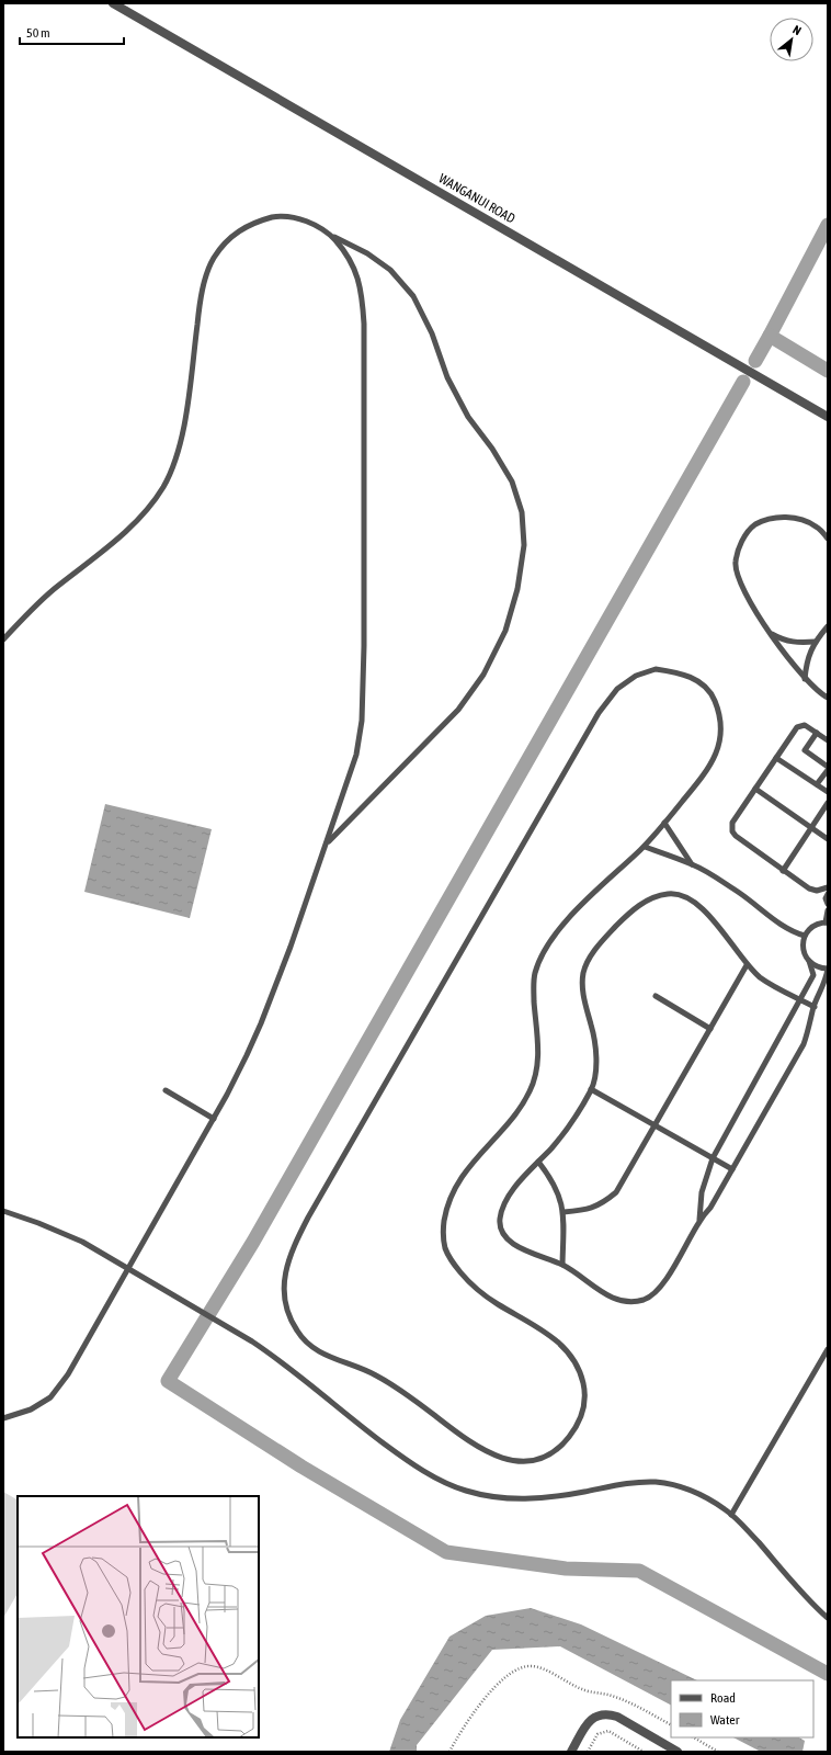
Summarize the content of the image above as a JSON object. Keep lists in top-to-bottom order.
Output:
{
  "streets": {
    "street": ["WANGANUI ROAD"]
  },
  "legend": ["Road", "Water"],
  "scale_bar": "50 m",
  "north": "top right"
}
